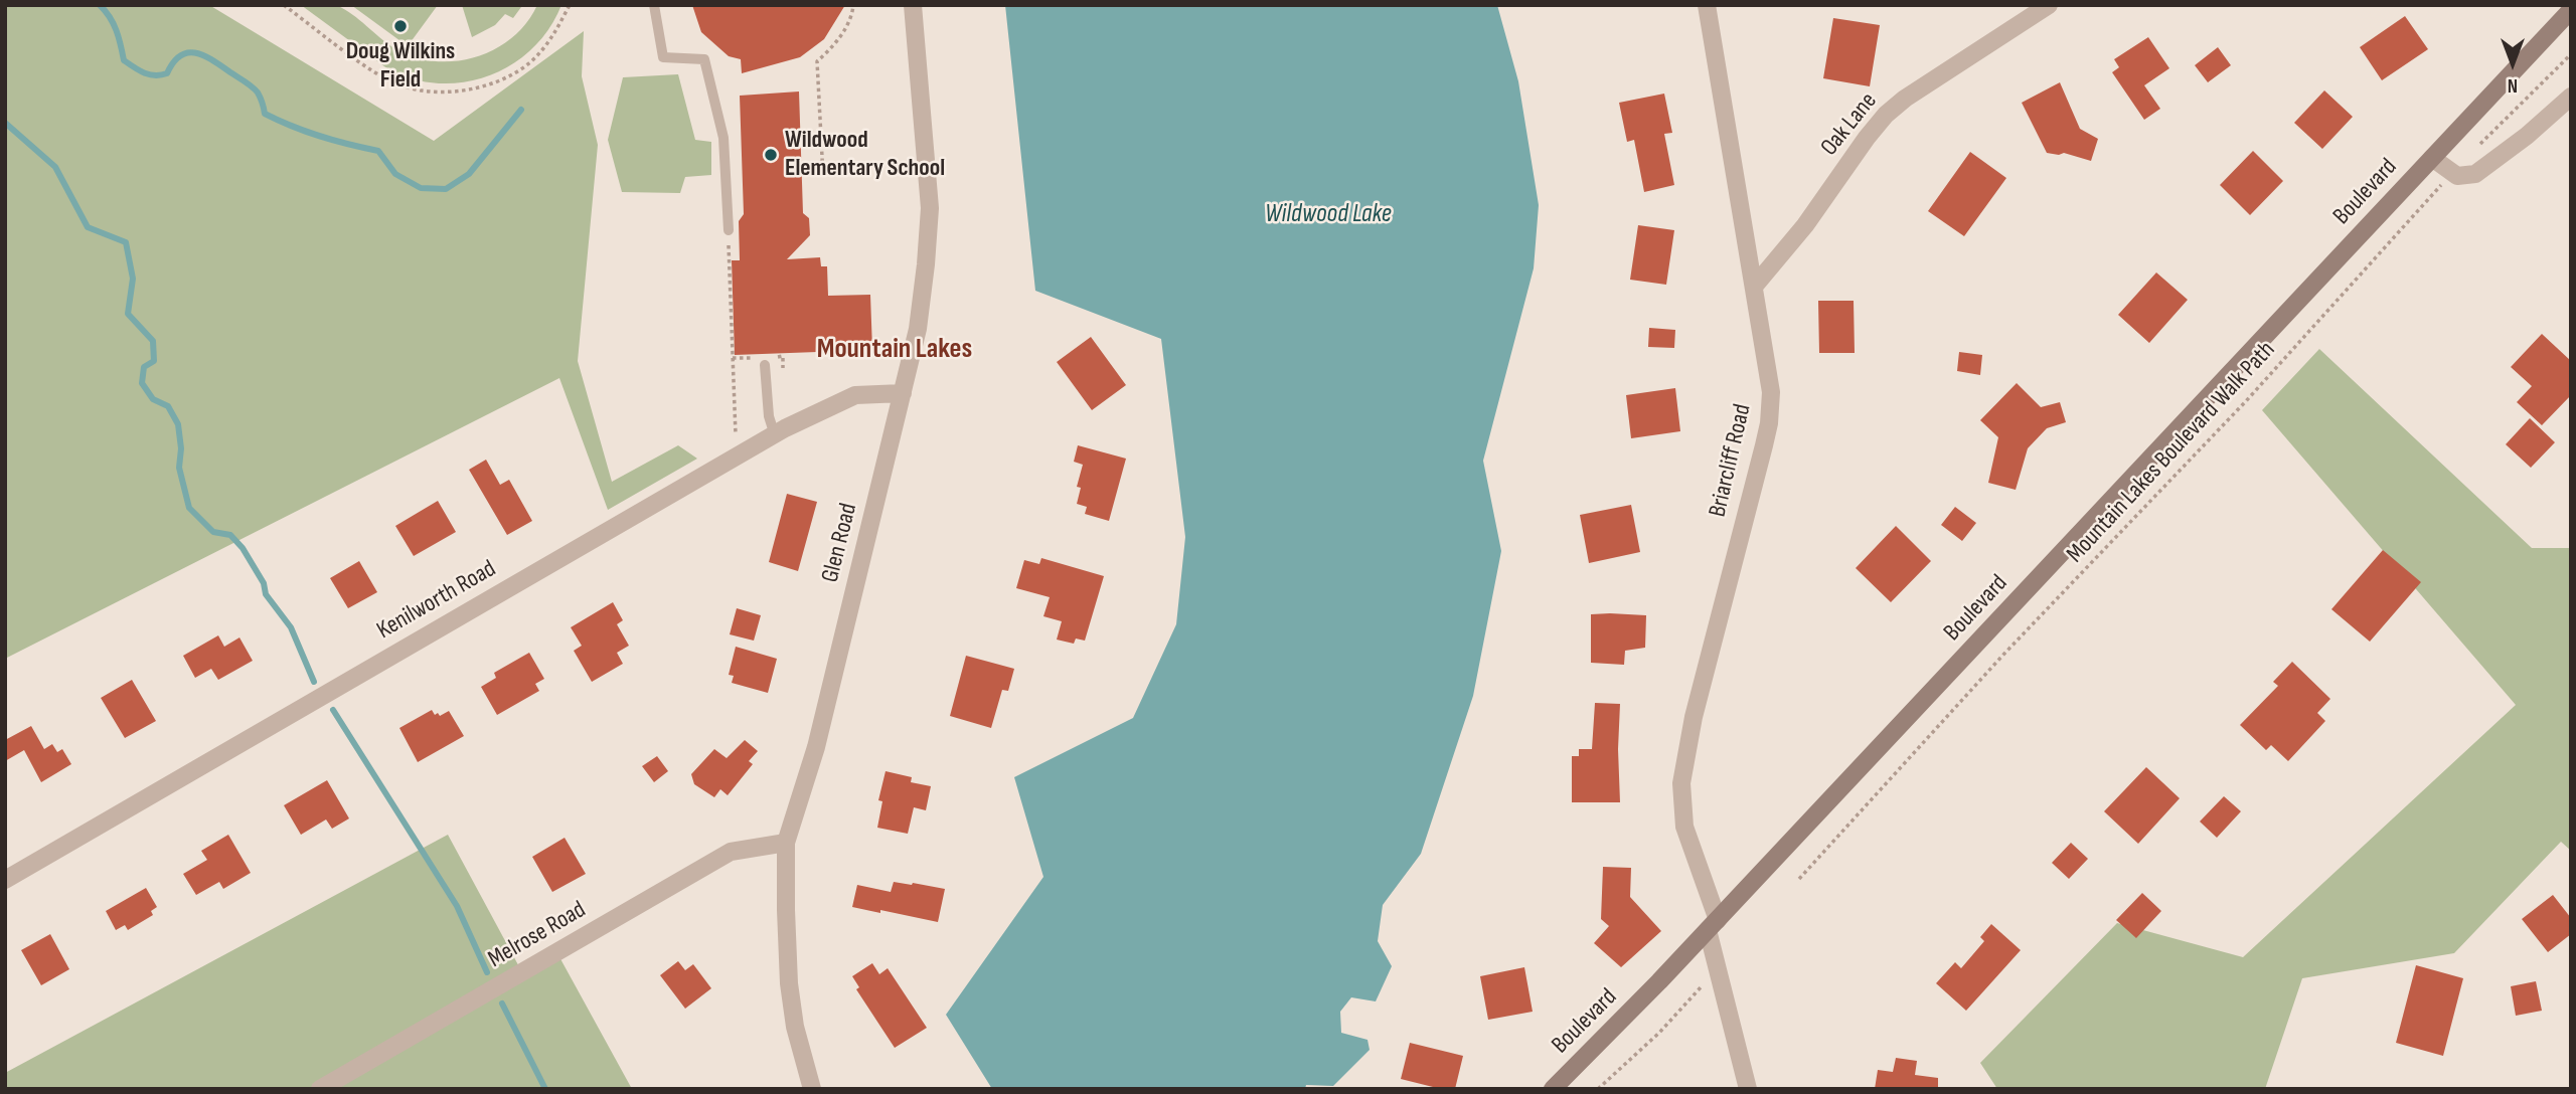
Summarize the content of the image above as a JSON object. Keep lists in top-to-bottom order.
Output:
{
  "streets": {
    "main road": ["Boulevard"],
    "street": [
      "Oak Lane",
      "Briarcliff Road",
      "Glen Road",
      "Kenilworth Road",
      "Melrose Road"
    ],
    "path": ["Mountain Lakes Boulevard Walk Path"]
  },
  "crossings": [
    ["Oak Lane", "Briarcliff Road"],
    ["Boulevard", "Mountain Lakes Boulevard Walk Path"],
    ["Boulevard", "Briarcliff Road"],
    ["Glen Road", "Kenilworth Road"],
    ["Glen Road", "Melrose Road"]
  ],
  "districts": ["Mountain Lakes"],
  "water": ["Wildwood Lake"],
  "places": ["Doug Wilkins Field", "Wildwood Elementary School"],
  "north": "bottom"
}
